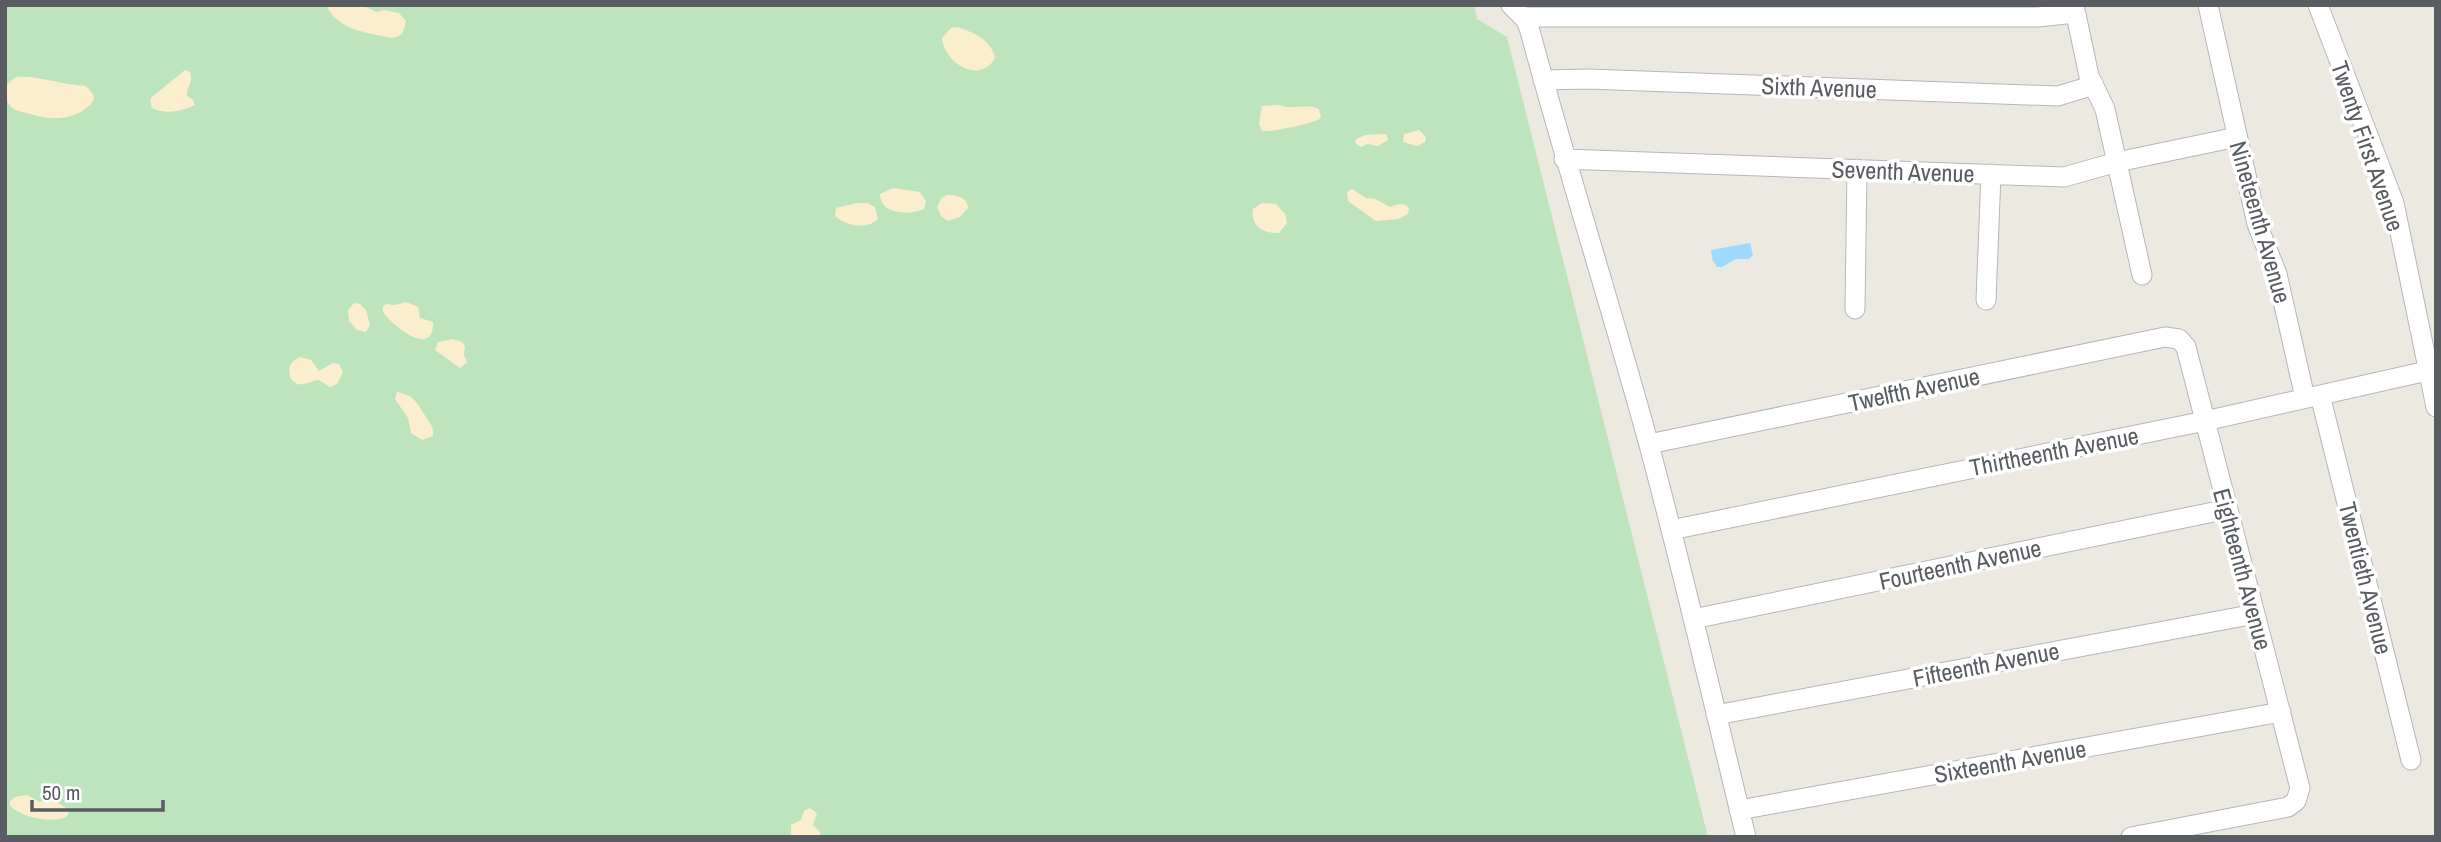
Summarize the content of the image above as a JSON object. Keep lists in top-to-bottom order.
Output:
{
  "streets": {
    "lane": [
      "Sixth Avenue",
      "Twenty First Avenue",
      "Seventh Avenue",
      "Nineteenth Avenue",
      "Twelfth Avenue",
      "Thirtheenth Avenue",
      "Fourteenth Avenue",
      "Eighteenth Avenue",
      "Twentieth Avenue",
      "Fifteenth Avenue",
      "Sixteenth Avenue"
    ]
  },
  "crossings": [
    ["Twenty First Avenue", "Thirtheenth Avenue"],
    ["Seventh Avenue", "Nineteenth Avenue"],
    ["Nineteenth Avenue", "Thirtheenth Avenue"],
    ["Nineteenth Avenue", "Twentieth Avenue"],
    ["Twelfth Avenue", "Eighteenth Avenue"],
    ["Thirtheenth Avenue", "Eighteenth Avenue"],
    ["Thirtheenth Avenue", "Twentieth Avenue"],
    ["Fourteenth Avenue", "Eighteenth Avenue"],
    ["Eighteenth Avenue", "Fifteenth Avenue"],
    ["Eighteenth Avenue", "Sixteenth Avenue"]
  ],
  "scale_bar": "50 m"
}
